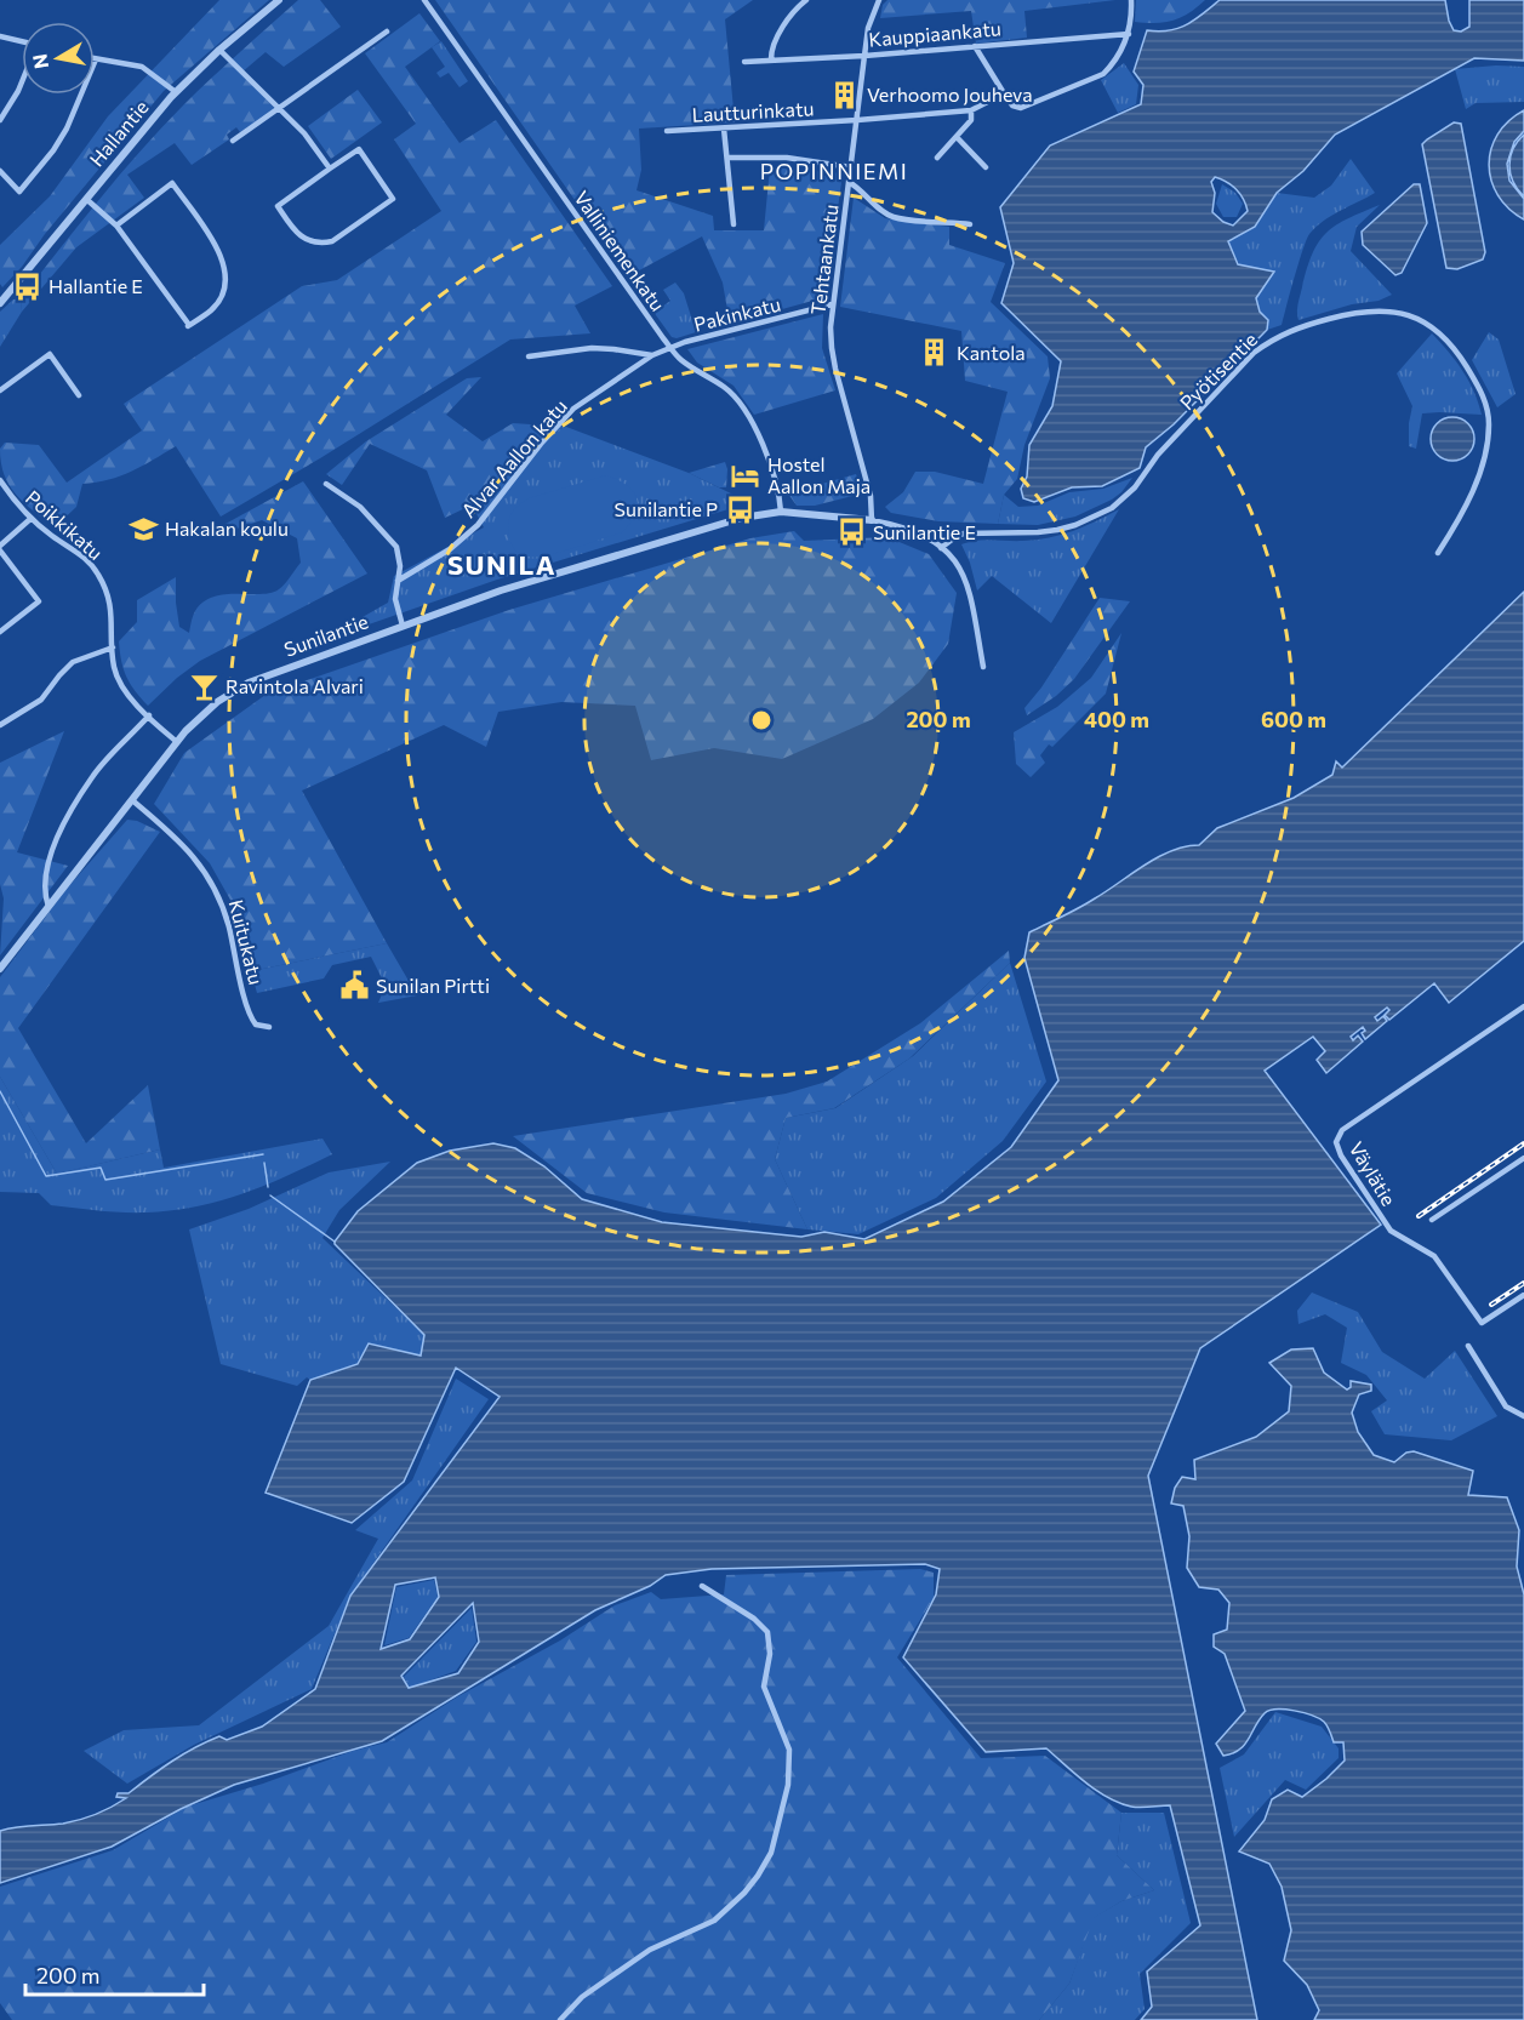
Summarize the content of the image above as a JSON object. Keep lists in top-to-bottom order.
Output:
{
  "streets": {
    "street": [
      "Kauppiaankatu",
      "Lautturinkatu",
      "Hallantie",
      "Valliniemenkatu",
      "Tehtaankatu",
      "Pakinkatu",
      "Pyötisentie",
      "Alvar Aallon katu",
      "Poikkikatu",
      "Sunilantie",
      "Kuitukatu",
      "Väylätie"
    ]
  },
  "crossings": [
    ["Kauppiaankatu", "Tehtaankatu"],
    ["Lautturinkatu", "Tehtaankatu"],
    ["Valliniemenkatu", "Pakinkatu"],
    ["Valliniemenkatu", "Sunilantie"],
    ["Tehtaankatu", "Pakinkatu"],
    ["Tehtaankatu", "Sunilantie"],
    ["Pakinkatu", "Alvar Aallon katu"],
    ["Poikkikatu", "Sunilantie"],
    ["Sunilantie", "Kuitukatu"]
  ],
  "districts": ["POPINNIEMI", "SUNILA"],
  "places": {
    "building": ["Verhoomo Jouheva", "Kantola"],
    "bus stop": ["Hallantie E", "Sunilantie P", "Sunilantie E"],
    "hotel": ["Hostel Aallon Maja"],
    "school or university": ["Hakalan koulu"],
    "bar": ["Ravintola Alvari"],
    "public building": ["Sunilan Pirtti"]
  },
  "scale_bar": "200 m",
  "north": "left",
  "rings": ["200 m", "400 m", "600 m"]
}
